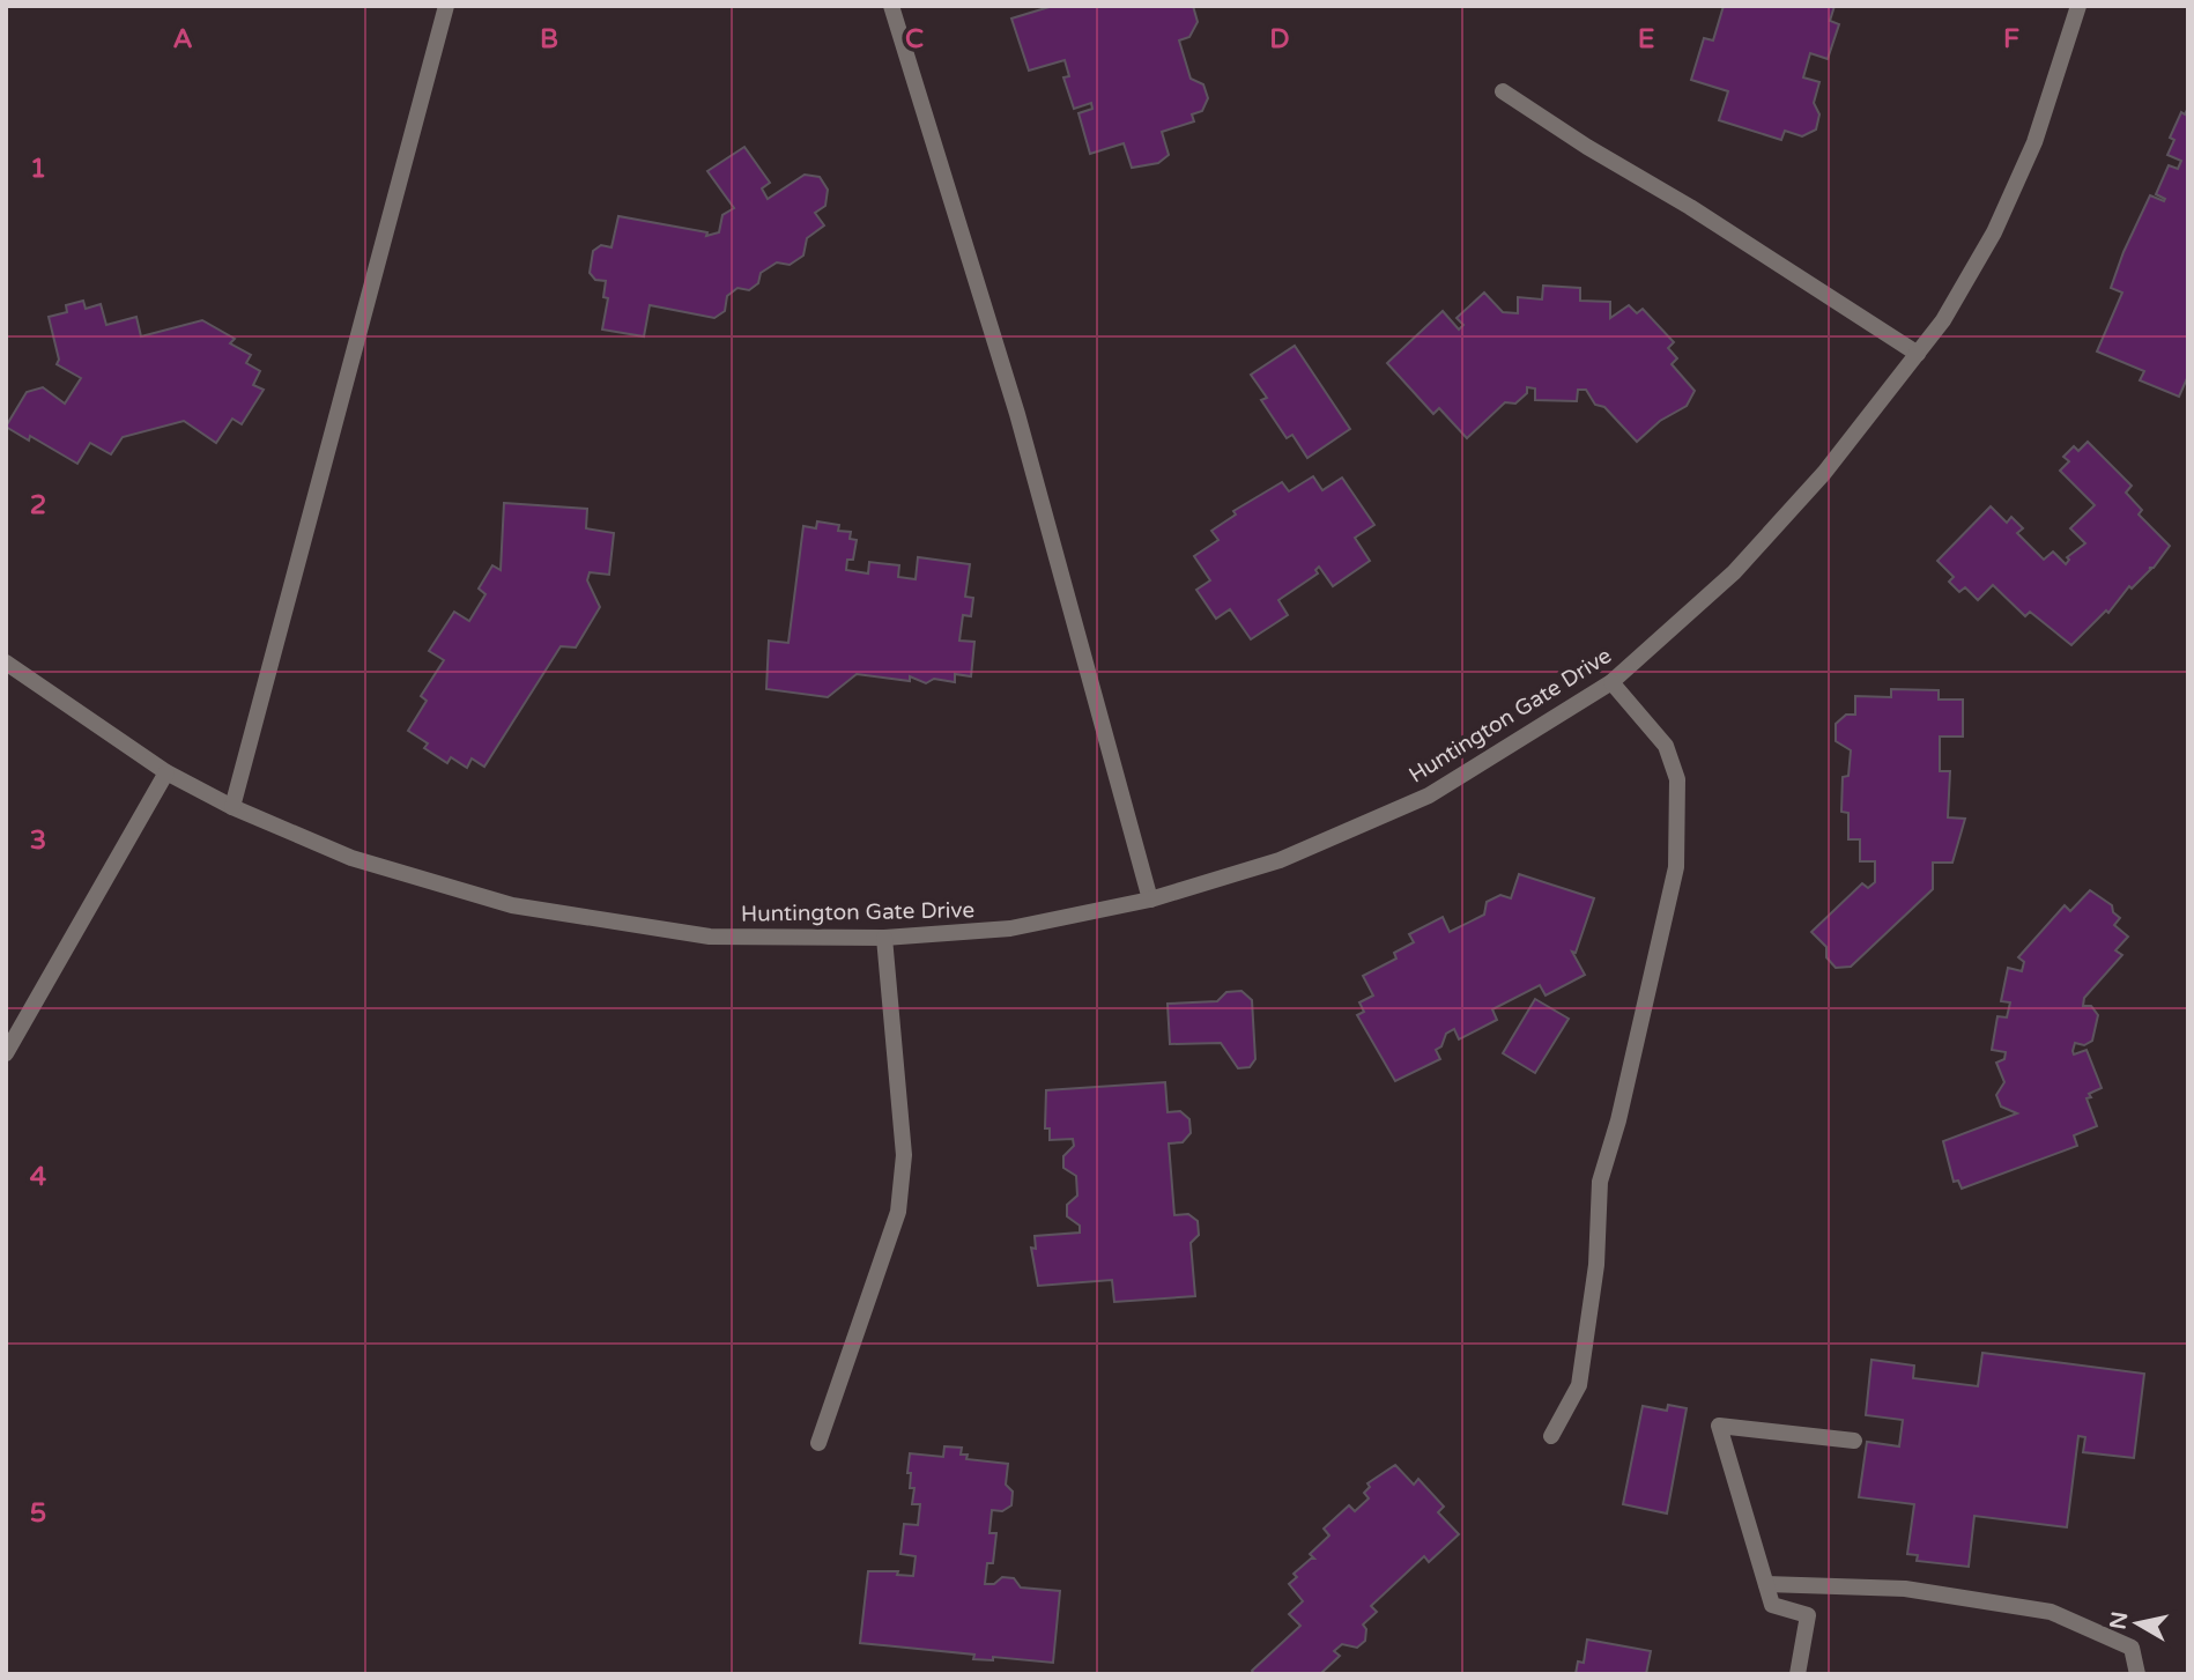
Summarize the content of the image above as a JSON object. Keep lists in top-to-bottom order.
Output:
{
  "streets": {
    "street": ["Huntington Gate Drive"]
  },
  "north": "left",
  "grid": {
    "columns": [
      "A",
      "B",
      "C",
      "D",
      "E",
      "F"
    ],
    "rows": [
      "1",
      "2",
      "3",
      "4",
      "5"
    ]
  }
}
